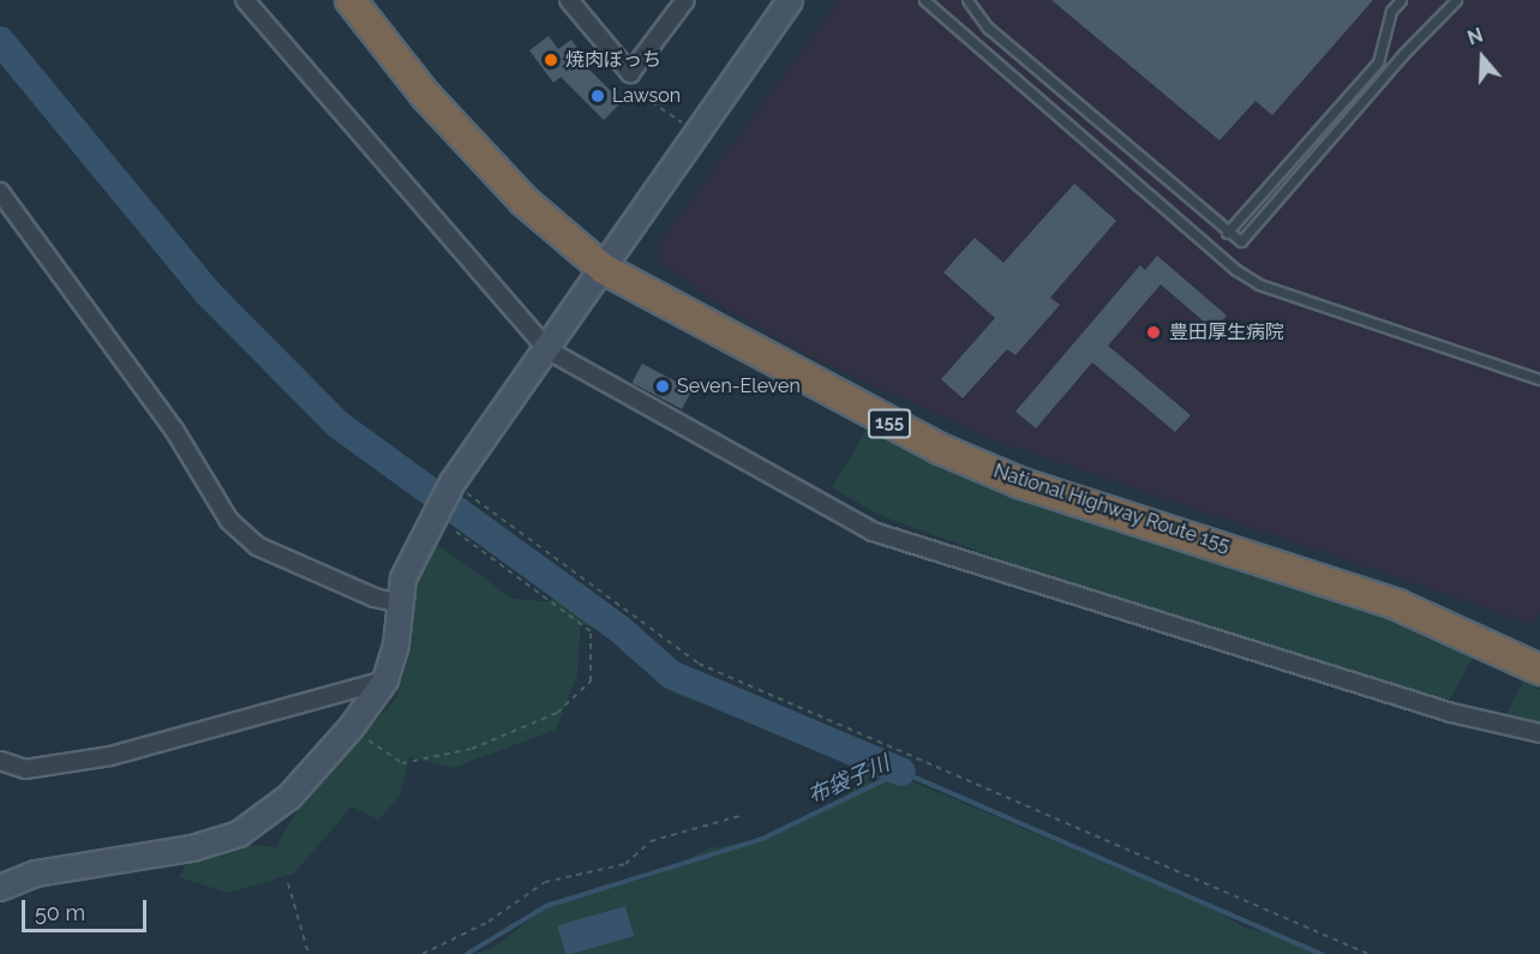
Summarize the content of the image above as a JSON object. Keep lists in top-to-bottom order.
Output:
{
  "streets": {
    "highway": ["155", "National Highway Route 155"]
  },
  "water": ["布袋子川"],
  "places": [
    "焼肉ぼっち",
    "Lawson",
    "豊田厚生病院",
    "Seven-Eleven"
  ],
  "scale_bar": "50 m",
  "north": "top"
}
